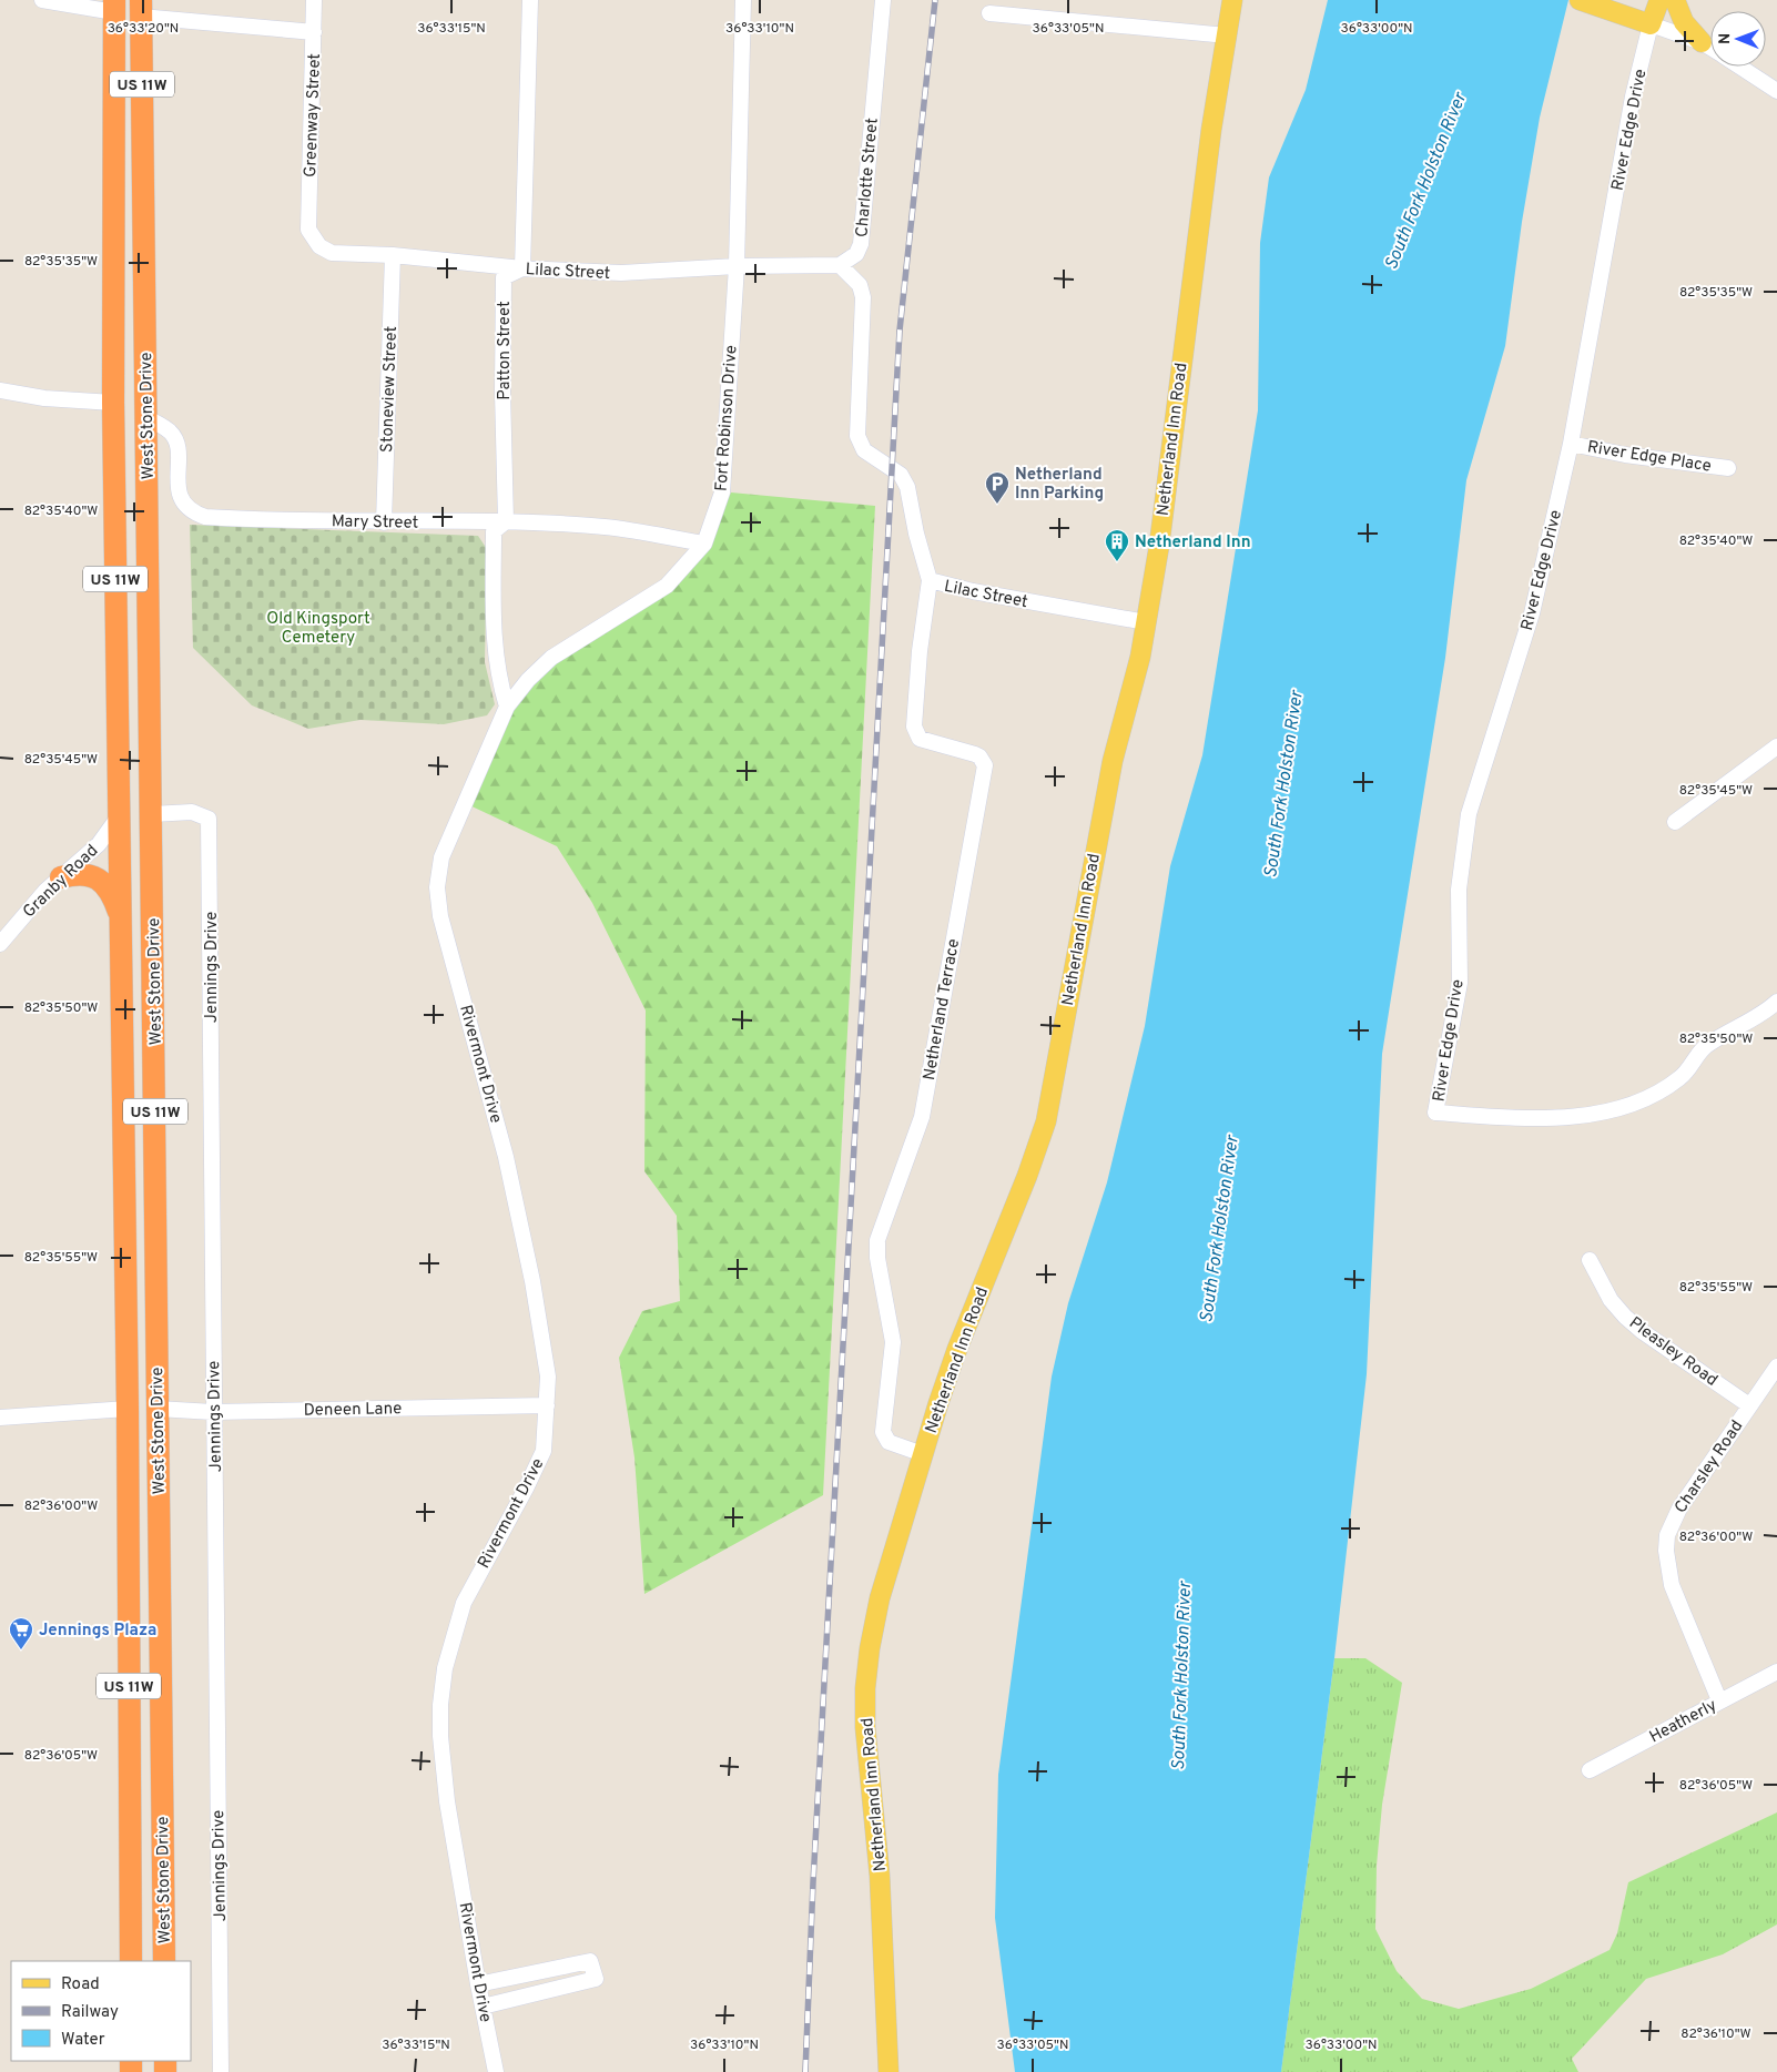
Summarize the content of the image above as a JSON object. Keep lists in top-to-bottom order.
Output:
{
  "streets": {
    "highway": ["US 11W", "West Stone Drive"],
    "main road": ["Netherland Inn Road"],
    "street": [
      "Greenway Street",
      "River Edge Drive",
      "Charlotte Street",
      "Lilac Street",
      "Patton Street",
      "Stoneview Street",
      "Fort Robinson Drive",
      "River Edge Place",
      "Mary Street",
      "Granby Road",
      "Jennings Drive",
      "Netherland Terrace",
      "Rivermont Drive",
      "Pleasley Road",
      "Deneen Lane",
      "Charsley Road",
      "Heatherly"
    ]
  },
  "crossings": [
    ["Greenway Street", "Lilac Street"],
    ["River Edge Drive", "River Edge Place"],
    ["Charlotte Street", "Lilac Street"],
    ["Lilac Street", "Patton Street"],
    ["Lilac Street", "Stoneview Street"],
    ["Lilac Street", "Fort Robinson Drive"],
    ["Lilac Street", "Netherland Inn Road"],
    ["Lilac Street", "Netherland Terrace"],
    ["Patton Street", "Mary Street"],
    ["Stoneview Street", "Mary Street"],
    ["West Stone Drive", "Mary Street"],
    ["West Stone Drive", "Granby Road"],
    ["West Stone Drive", "Jennings Drive"],
    ["West Stone Drive", "Deneen Lane"],
    ["Fort Robinson Drive", "Mary Street"],
    ["Fort Robinson Drive", "Rivermont Drive"],
    ["Netherland Inn Road", "Netherland Terrace"],
    ["Jennings Drive", "Deneen Lane"],
    ["Rivermont Drive", "Deneen Lane"],
    ["Pleasley Road", "Charsley Road"],
    ["Charsley Road", "Heatherly"]
  ],
  "water": ["South Fork Holston River"],
  "parks": ["Old Kingsport Cemetery"],
  "places": {
    "parking": ["Netherland Inn Parking"],
    "building": ["Netherland Inn"],
    "supermarket": ["Jennings Plaza"]
  },
  "legend": ["Road", "Railway", "Water"],
  "north": "left",
  "coordinates": [
    "36°33'20\"N",
    "36°33'15\"N",
    "36°33'10\"N",
    "36°33'05\"N",
    "36°33'00\"N",
    "82°35'35\"W",
    "82°35'40\"W",
    "82°35'45\"W",
    "82°35'50\"W",
    "82°35'55\"W",
    "82°36'00\"W",
    "82°36'05\"W",
    "82°36'10\"W"
  ]
}
